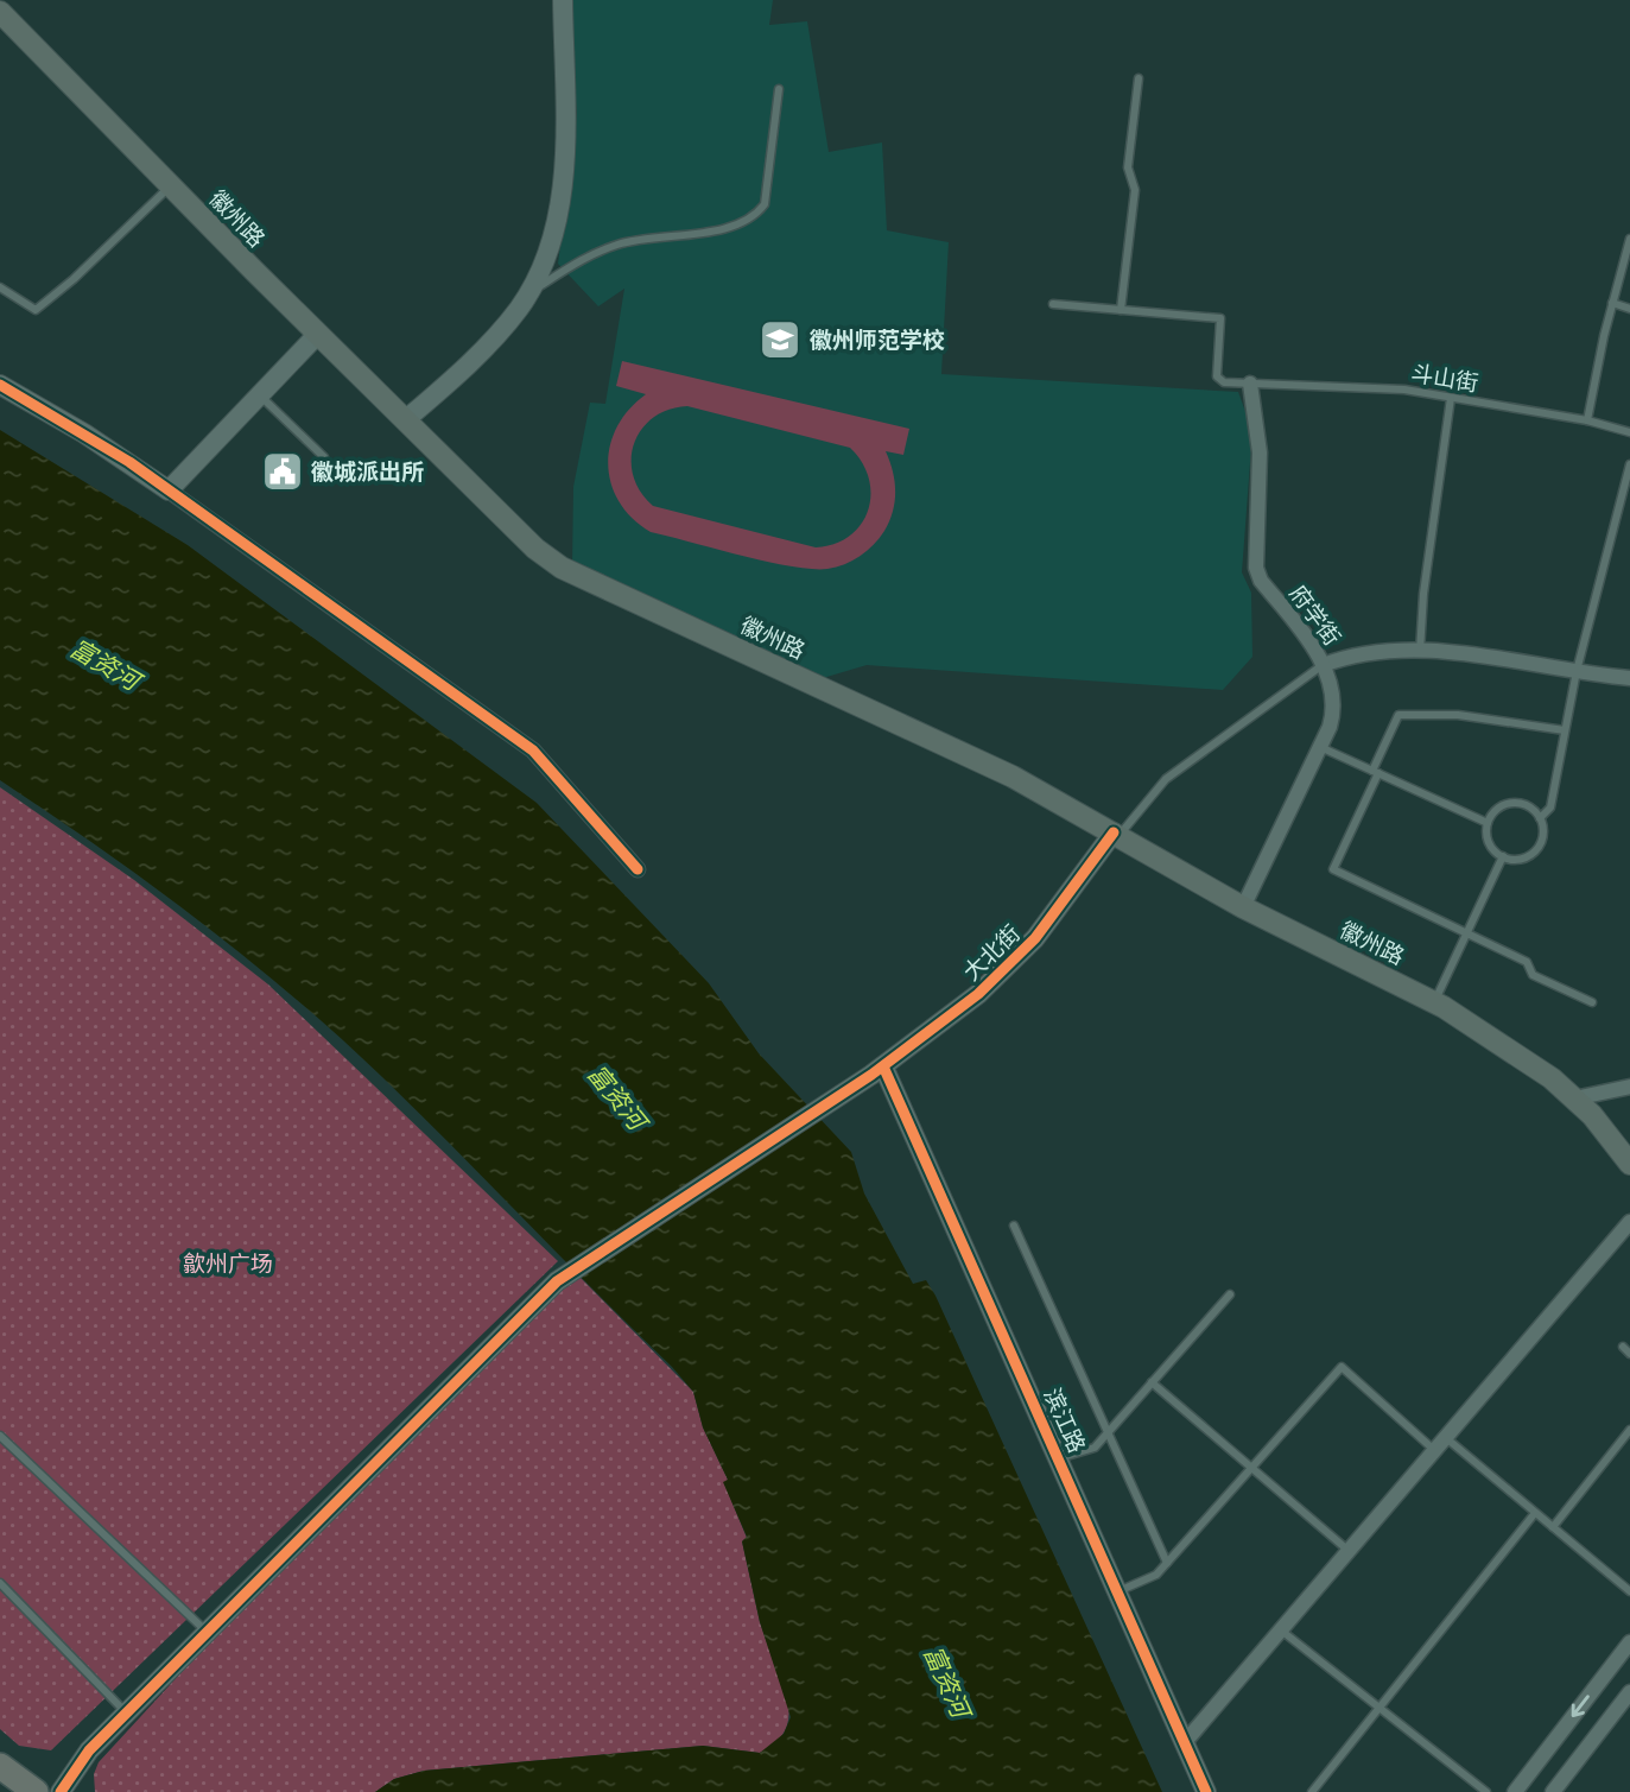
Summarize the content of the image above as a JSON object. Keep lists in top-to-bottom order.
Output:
{
  "streets": {
    "main road": ["徽州路"],
    "street": ["府学街", "大北街", "滨江路"],
    "lane": ["斗山街"]
  },
  "crossings": [
    ["徽州路", "府学街"],
    ["徽州路", "大北街"],
    ["斗山街", "府学街"],
    ["大北街", "滨江路"]
  ],
  "water": ["富资河"],
  "parks": ["歙州广场"],
  "places": {
    "school or university": ["徽州师范学校"],
    "public building": ["徽城派出所"]
  }
}
